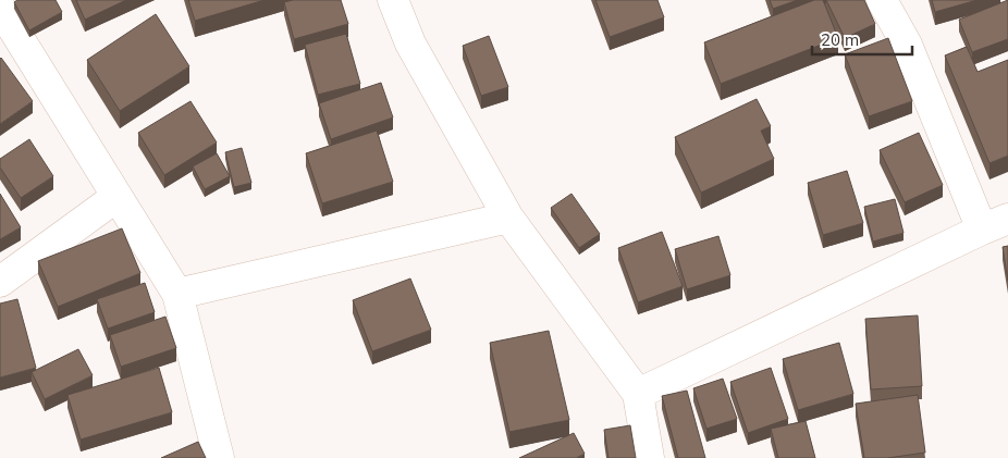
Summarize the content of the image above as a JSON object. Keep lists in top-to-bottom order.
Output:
{
  "scale_bar": "20 m"
}
